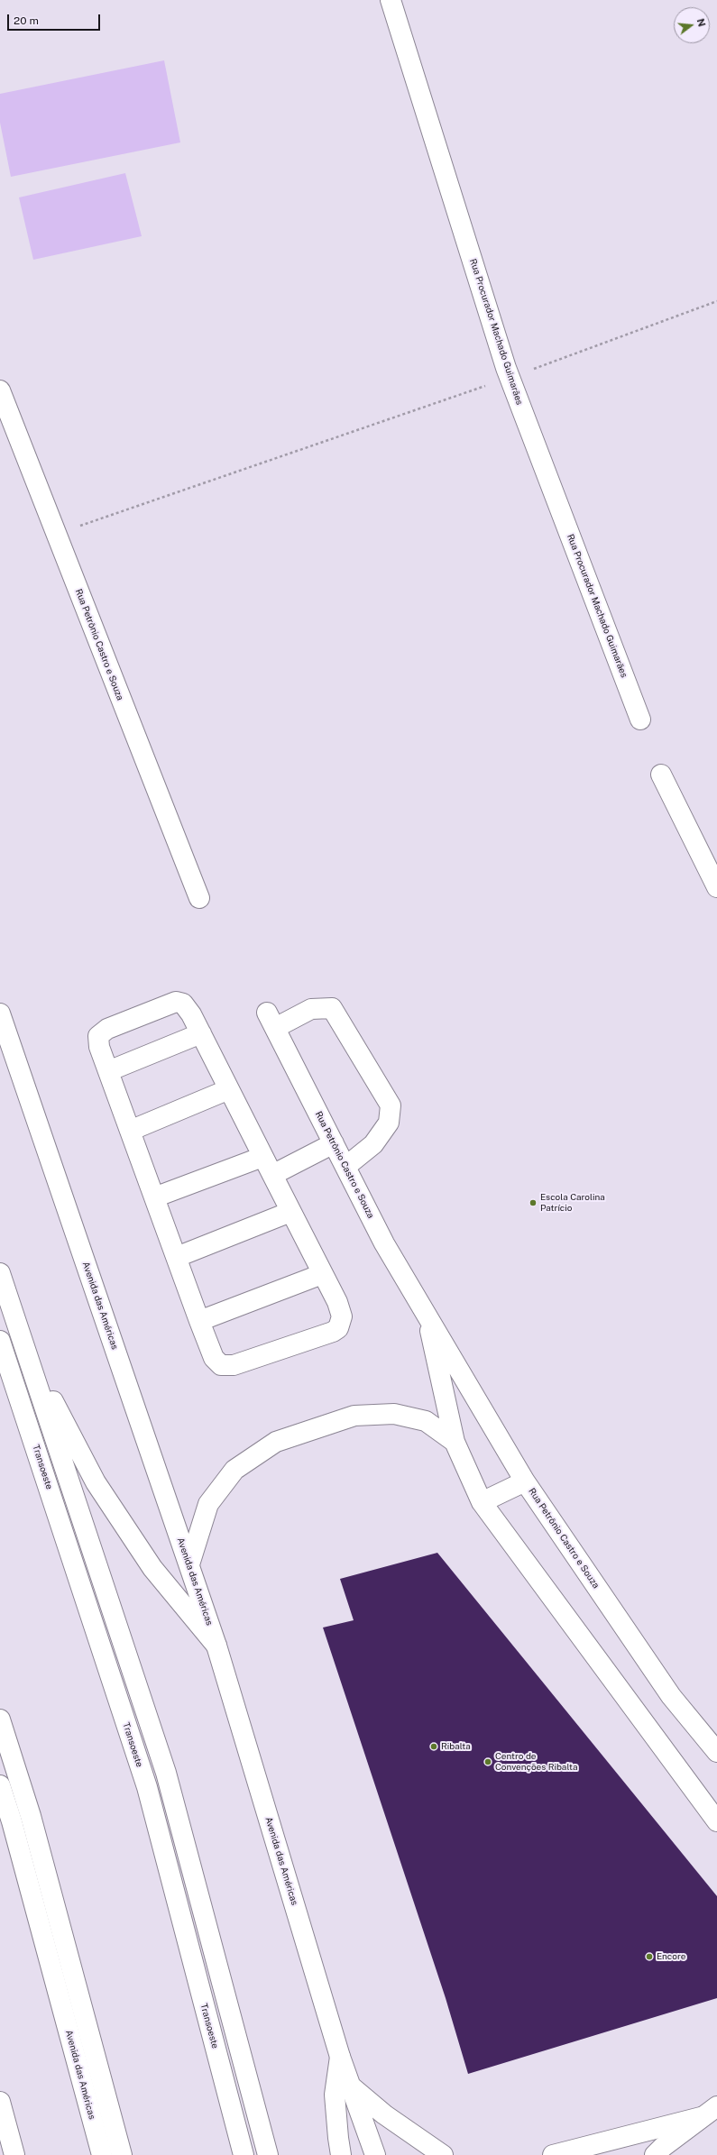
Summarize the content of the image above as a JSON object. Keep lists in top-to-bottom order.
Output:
{
  "streets": {
    "main road": [
      "Rua Procurador Machado Guimarães",
      "Rua Petrônio Castro e Souza",
      "Avenida das Américas",
      "Transoeste"
    ]
  },
  "places": [
    "Escola Carolina Patrício",
    "Ribalta",
    "Centro de Convenções Ribalta",
    "Encore"
  ],
  "scale_bar": "20 m",
  "north": "right"
}
